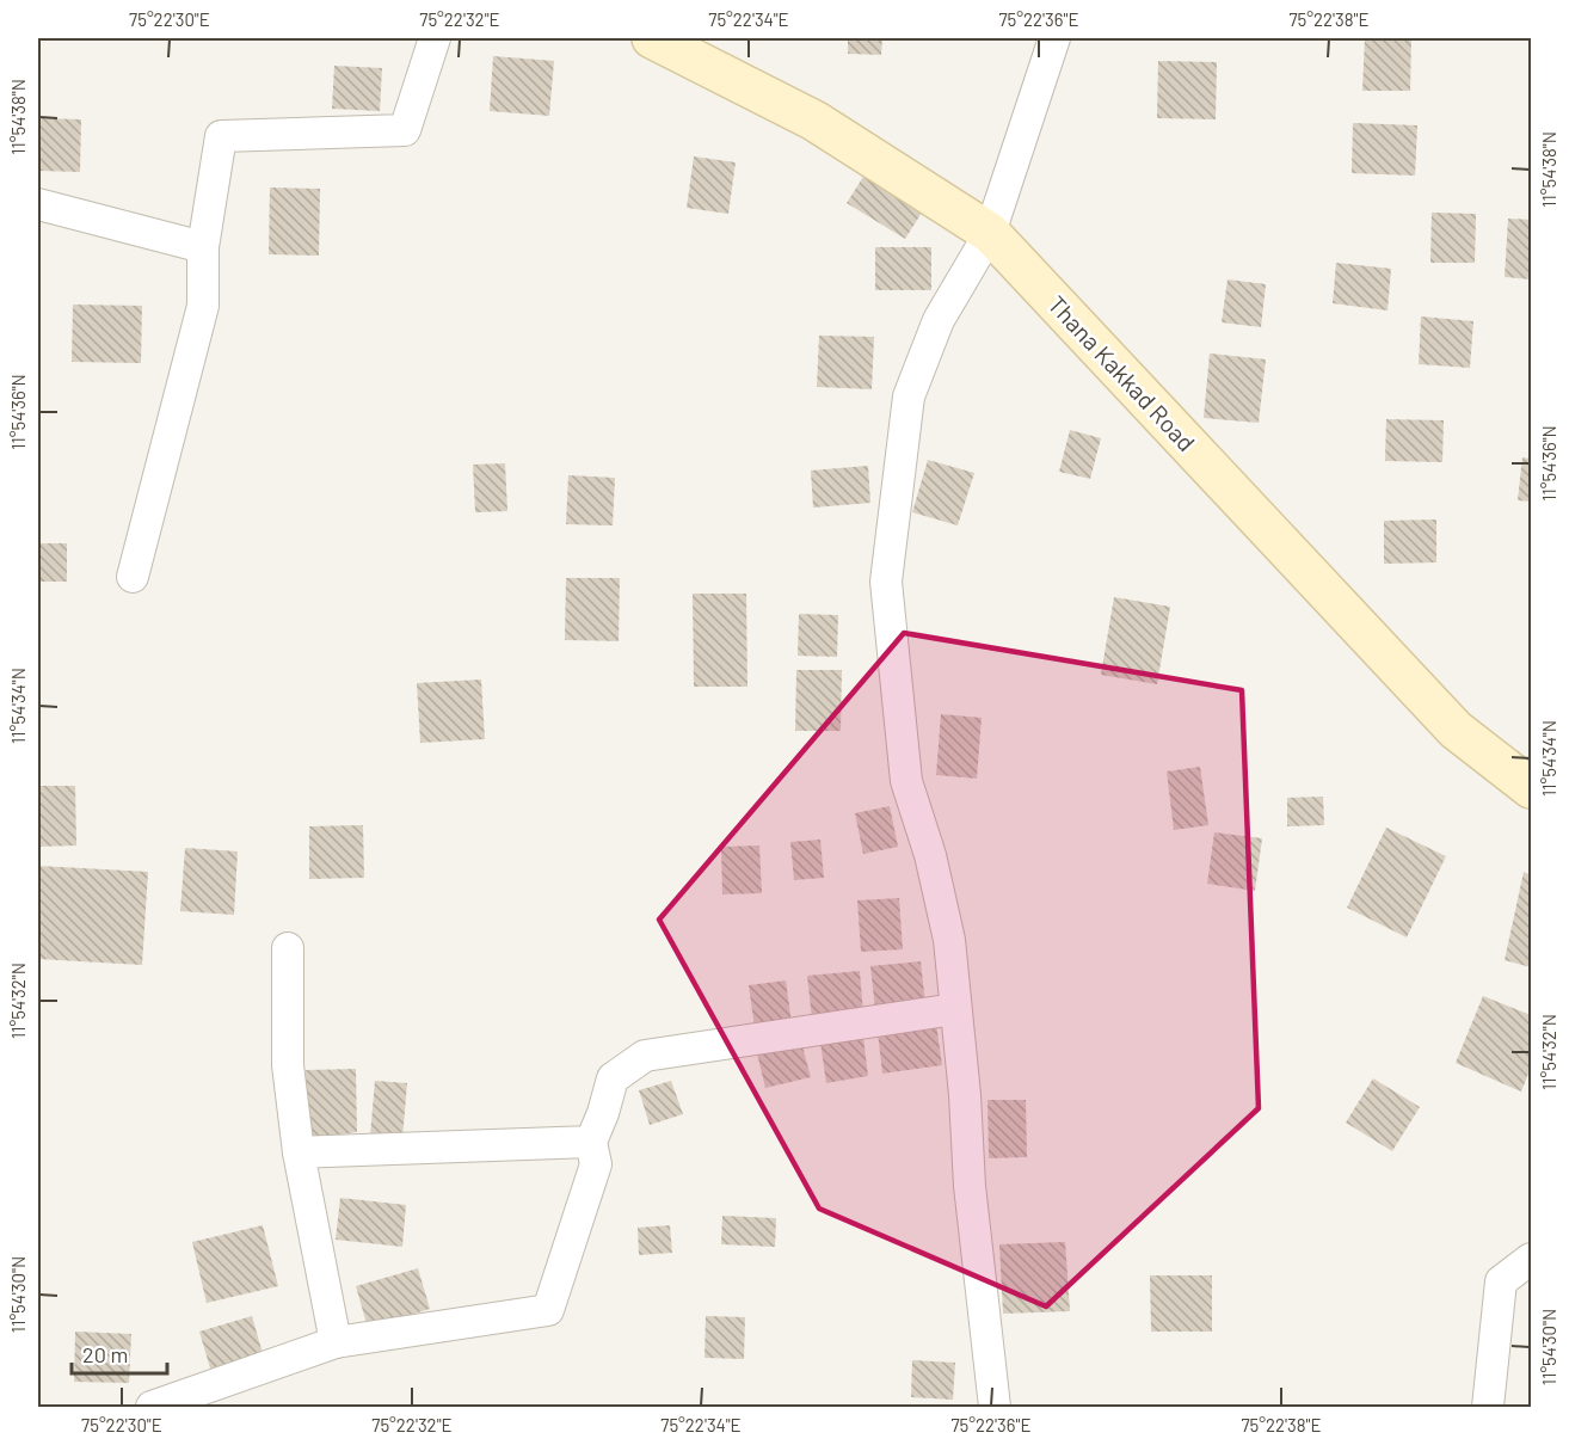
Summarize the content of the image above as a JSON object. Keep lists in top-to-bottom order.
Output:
{
  "streets": {
    "main road": ["Thana Kakkad Road"]
  },
  "scale_bar": "20 m",
  "coordinates": [
    "75°22'30\"E",
    "75°22'32\"E",
    "75°22'34\"E",
    "75°22'36\"E",
    "75°22'38\"E",
    "11°54'38\"N",
    "11°54'36\"N",
    "11°54'34\"N",
    "11°54'32\"N",
    "11°54'30\"N"
  ]
}
